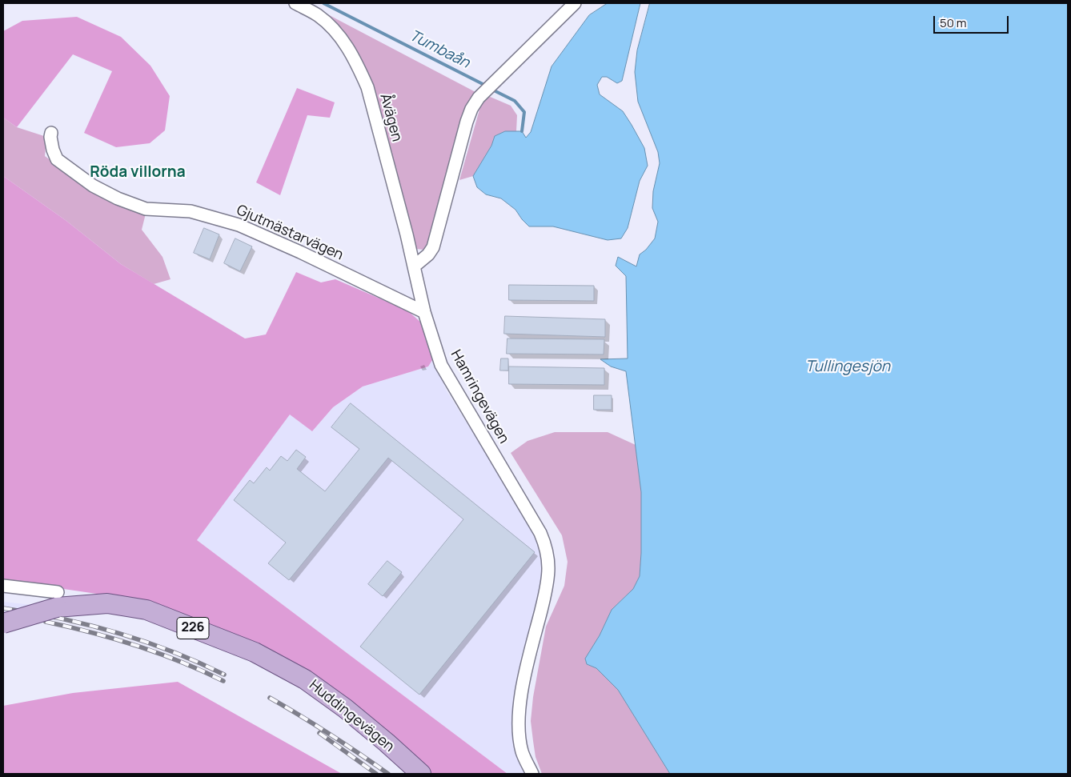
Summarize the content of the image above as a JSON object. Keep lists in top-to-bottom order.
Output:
{
  "streets": {
    "main road": ["226", "Huddingevägen"],
    "street": ["Åvägen", "Gjutmästarvägen", "Hamringevägen"]
  },
  "crossings": [
    ["Åvägen", "Hamringevägen"],
    ["Gjutmästarvägen", "Hamringevägen"]
  ],
  "districts": ["Röda villorna"],
  "water": ["Tumbaån", "Tullingesjön"],
  "scale_bar": "50 m"
}
